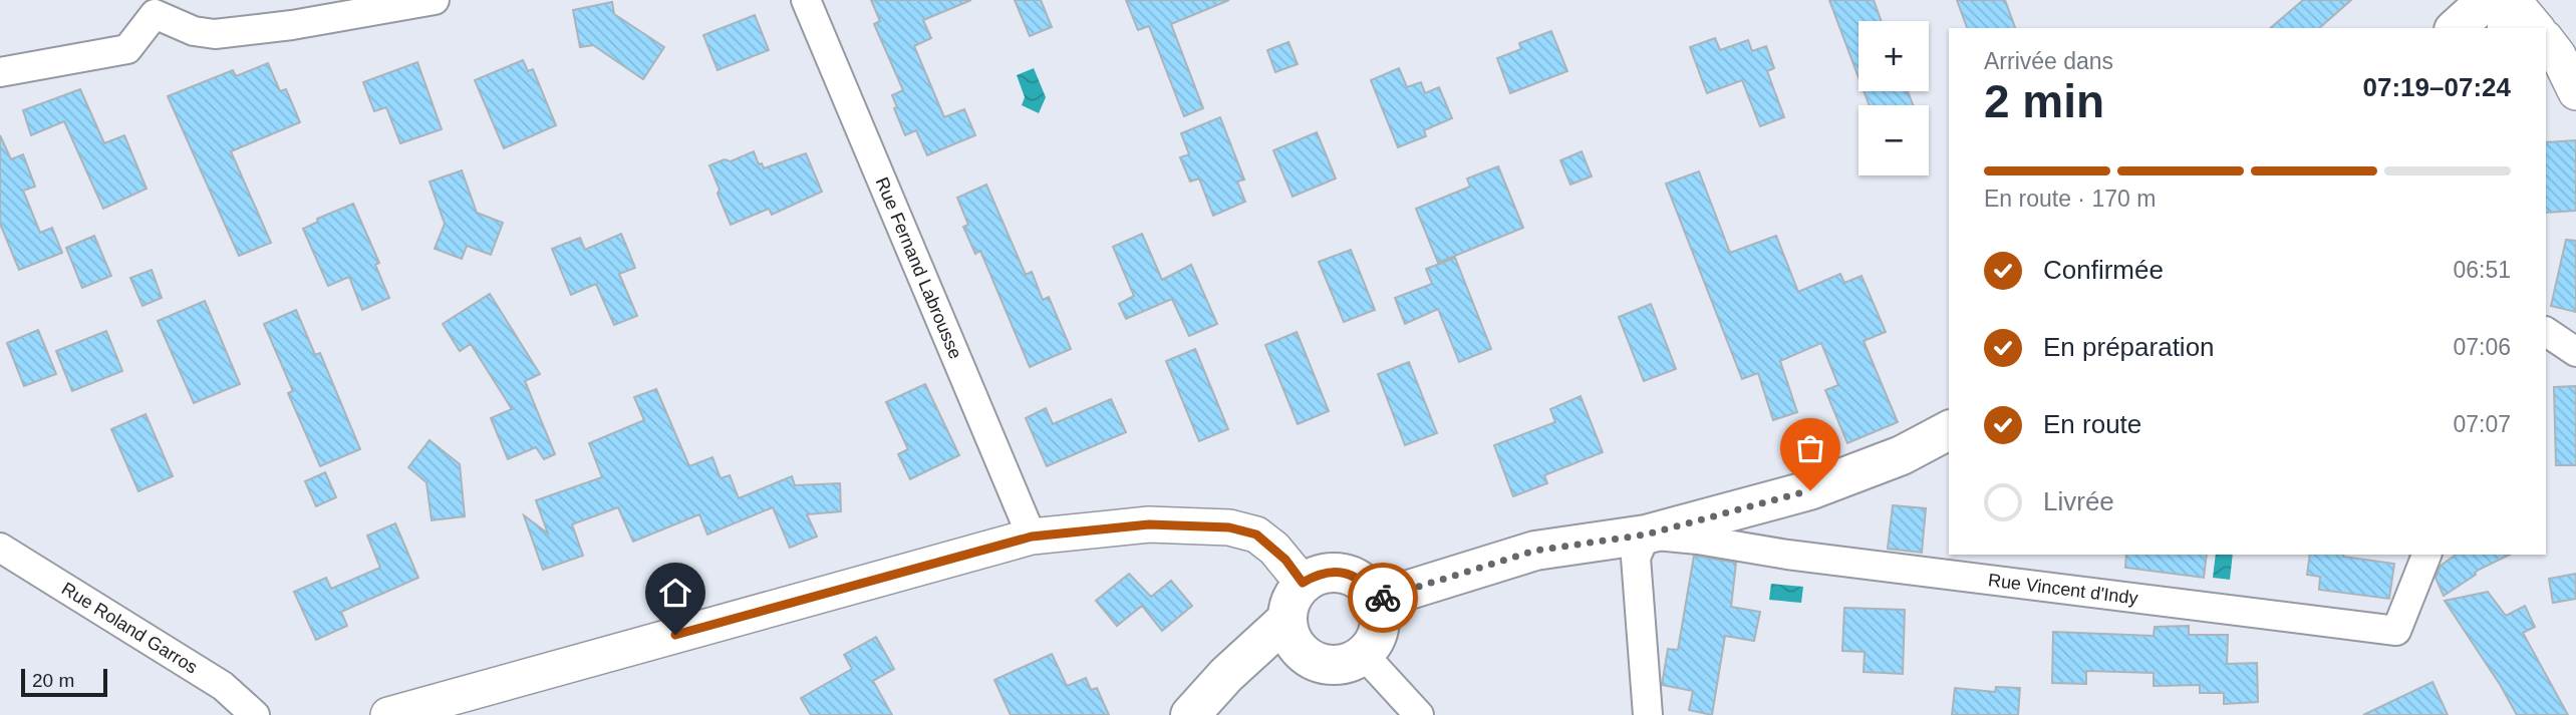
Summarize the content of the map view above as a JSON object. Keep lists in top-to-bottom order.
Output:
{
  "streets": {
    "street": ["Rue Fernand Labrousse", "Rue Vincent d'Indy", "Rue Roland Garros"]
  },
  "scale_bar": "20 m",
  "page": {
    "map_buttons": ["+", "−"],
    "heading": ["2 min", "Arrivée dans", "07:19–07:24"],
    "bar": "En route · 170 m",
    "list": [
      ["Confirmée", "06:51"],
      ["En préparation", "07:06"],
      ["En route", "07:07"],
      "Livrée"
    ],
    "scale": "20 m"
  }
}
